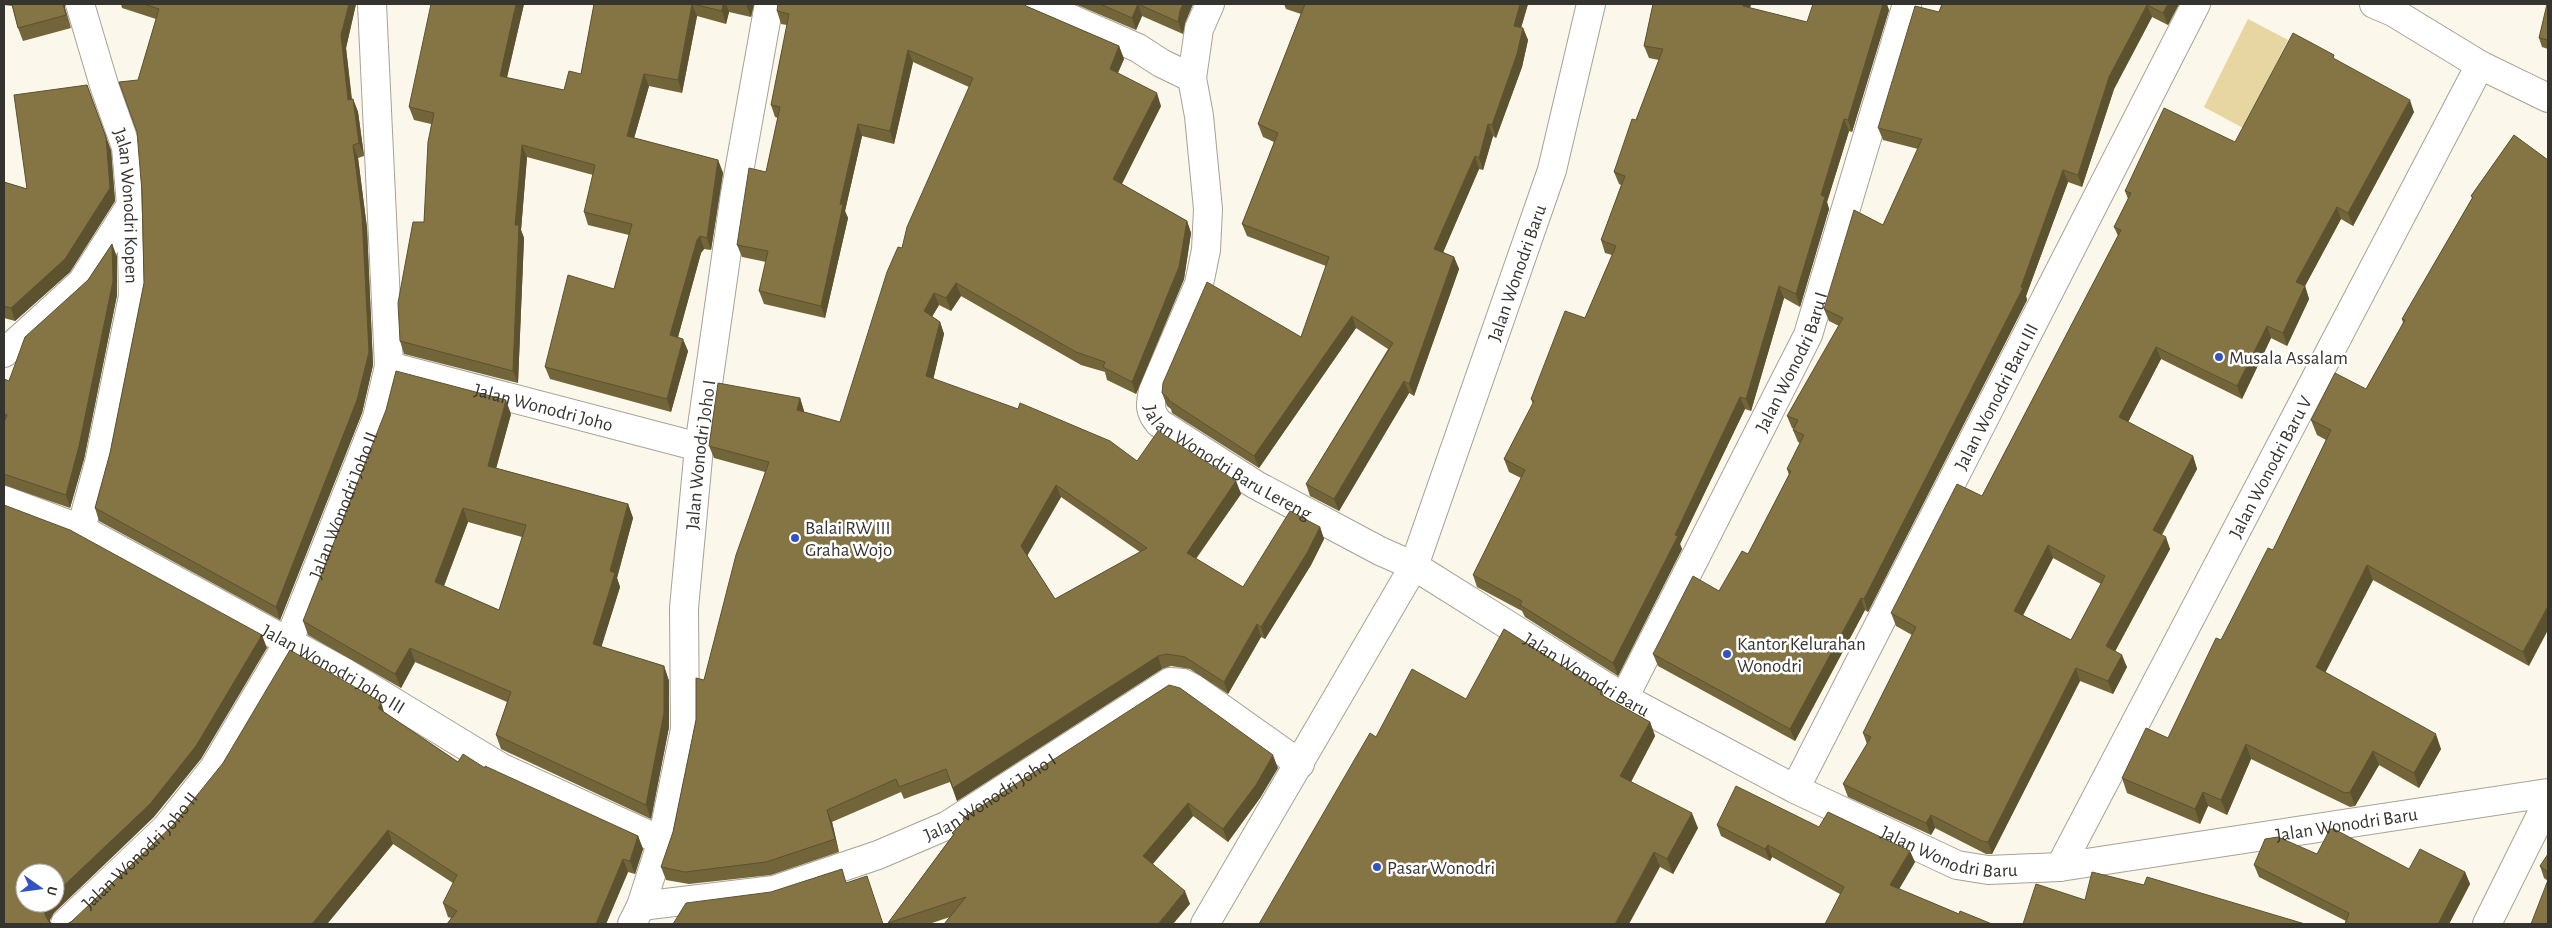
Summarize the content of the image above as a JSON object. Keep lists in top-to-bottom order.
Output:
{
  "streets": {
    "street": [
      "Jalan Wonodri Kopen",
      "Jalan Wonodri Baru",
      "Jalan Wonodri Baru I",
      "Jalan Wonodri Baru III",
      "Jalan Wonodri Joho",
      "Jalan Wonodri Joho I",
      "Jalan Wonodri Baru Lereng",
      "Jalan Wonodri Baru V",
      "Jalan Wonodri Joho II",
      "Jalan Wonodri Joho III"
    ]
  },
  "crossings": [
    ["Jalan Wonodri Kopen", "Jalan Wonodri Joho III"],
    ["Jalan Wonodri Baru", "Jalan Wonodri Baru I"],
    ["Jalan Wonodri Baru", "Jalan Wonodri Baru III"],
    ["Jalan Wonodri Baru", "Jalan Wonodri Joho I"],
    ["Jalan Wonodri Baru", "Jalan Wonodri Baru Lereng"],
    ["Jalan Wonodri Baru", "Jalan Wonodri Baru V"],
    ["Jalan Wonodri Joho", "Jalan Wonodri Joho I"],
    ["Jalan Wonodri Joho", "Jalan Wonodri Joho II"],
    ["Jalan Wonodri Joho I", "Jalan Wonodri Joho III"],
    ["Jalan Wonodri Joho II", "Jalan Wonodri Joho III"]
  ],
  "places": [
    "Musala Assalam",
    "Balai RW III Graha Wojo",
    "Kantor Kelurahan Wonodri",
    "Pasar Wonodri"
  ],
  "north": "right"
}
